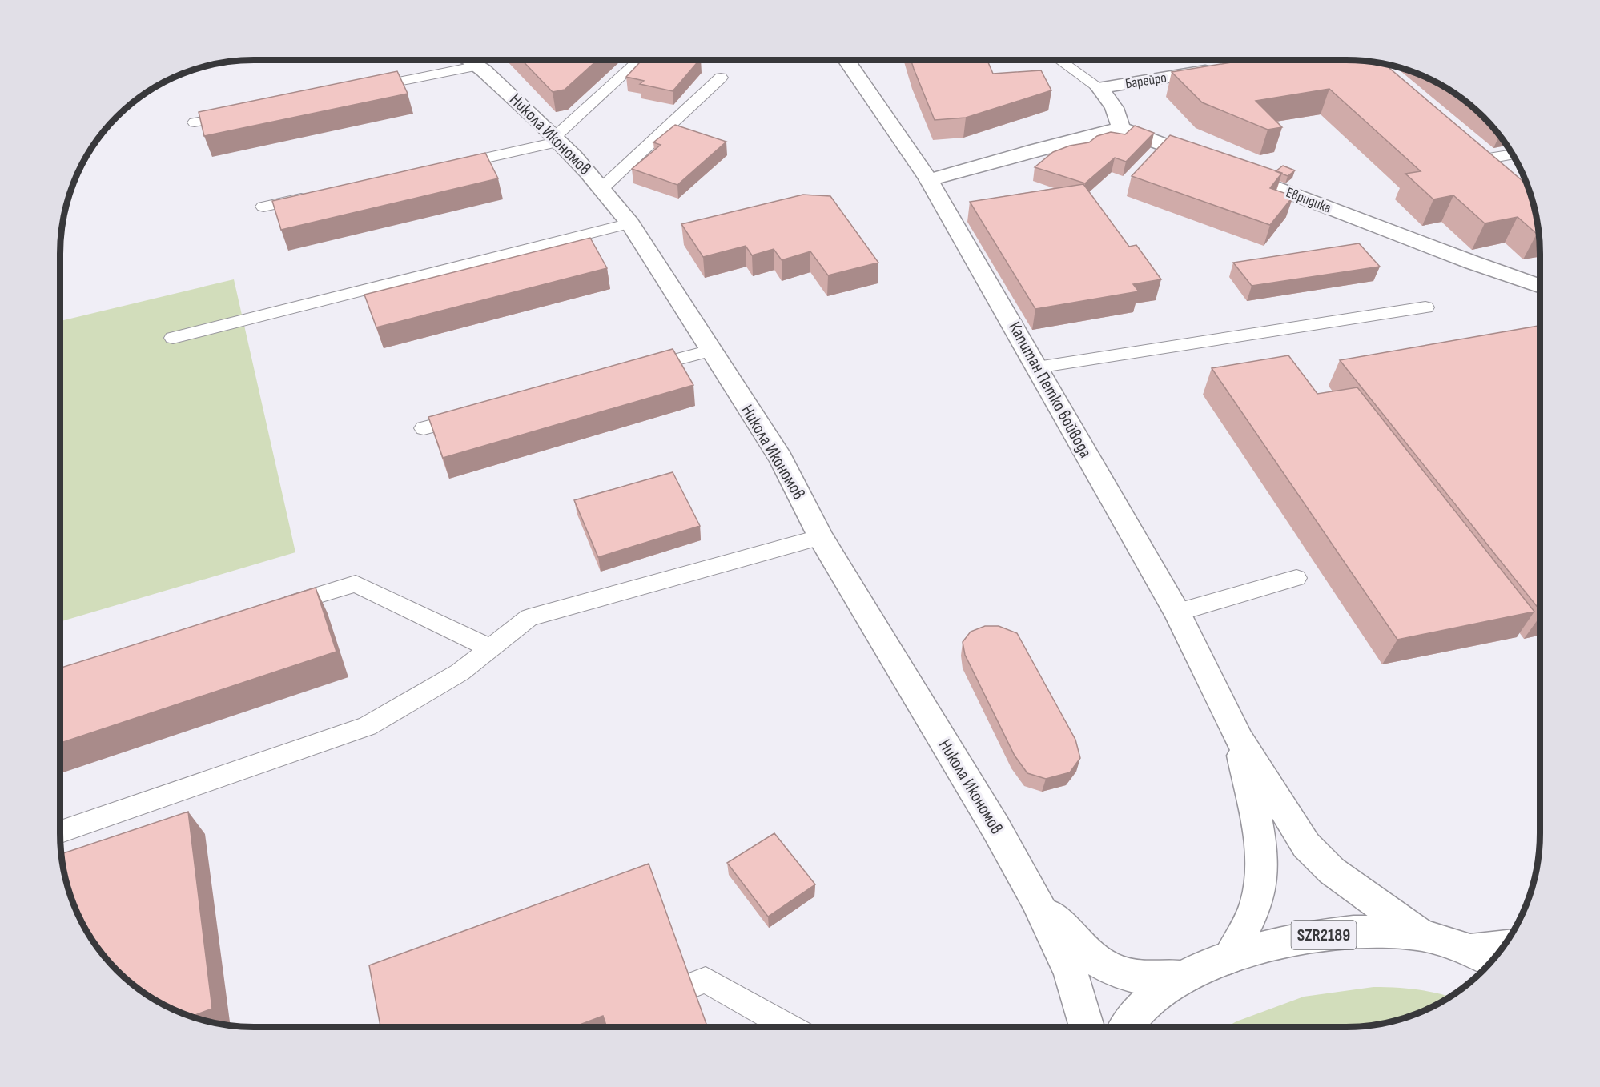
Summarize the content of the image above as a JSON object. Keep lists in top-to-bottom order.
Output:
{
  "streets": {
    "street": [
      "Барейро",
      "Никола Икономов",
      "Евридика",
      "Капитан Петко войвода",
      "SZR2189"
    ]
  },
  "crossings": [
    ["Никола Икономов", "SZR2189"],
    ["Капитан Петко войвода", "SZR2189"]
  ]
}
